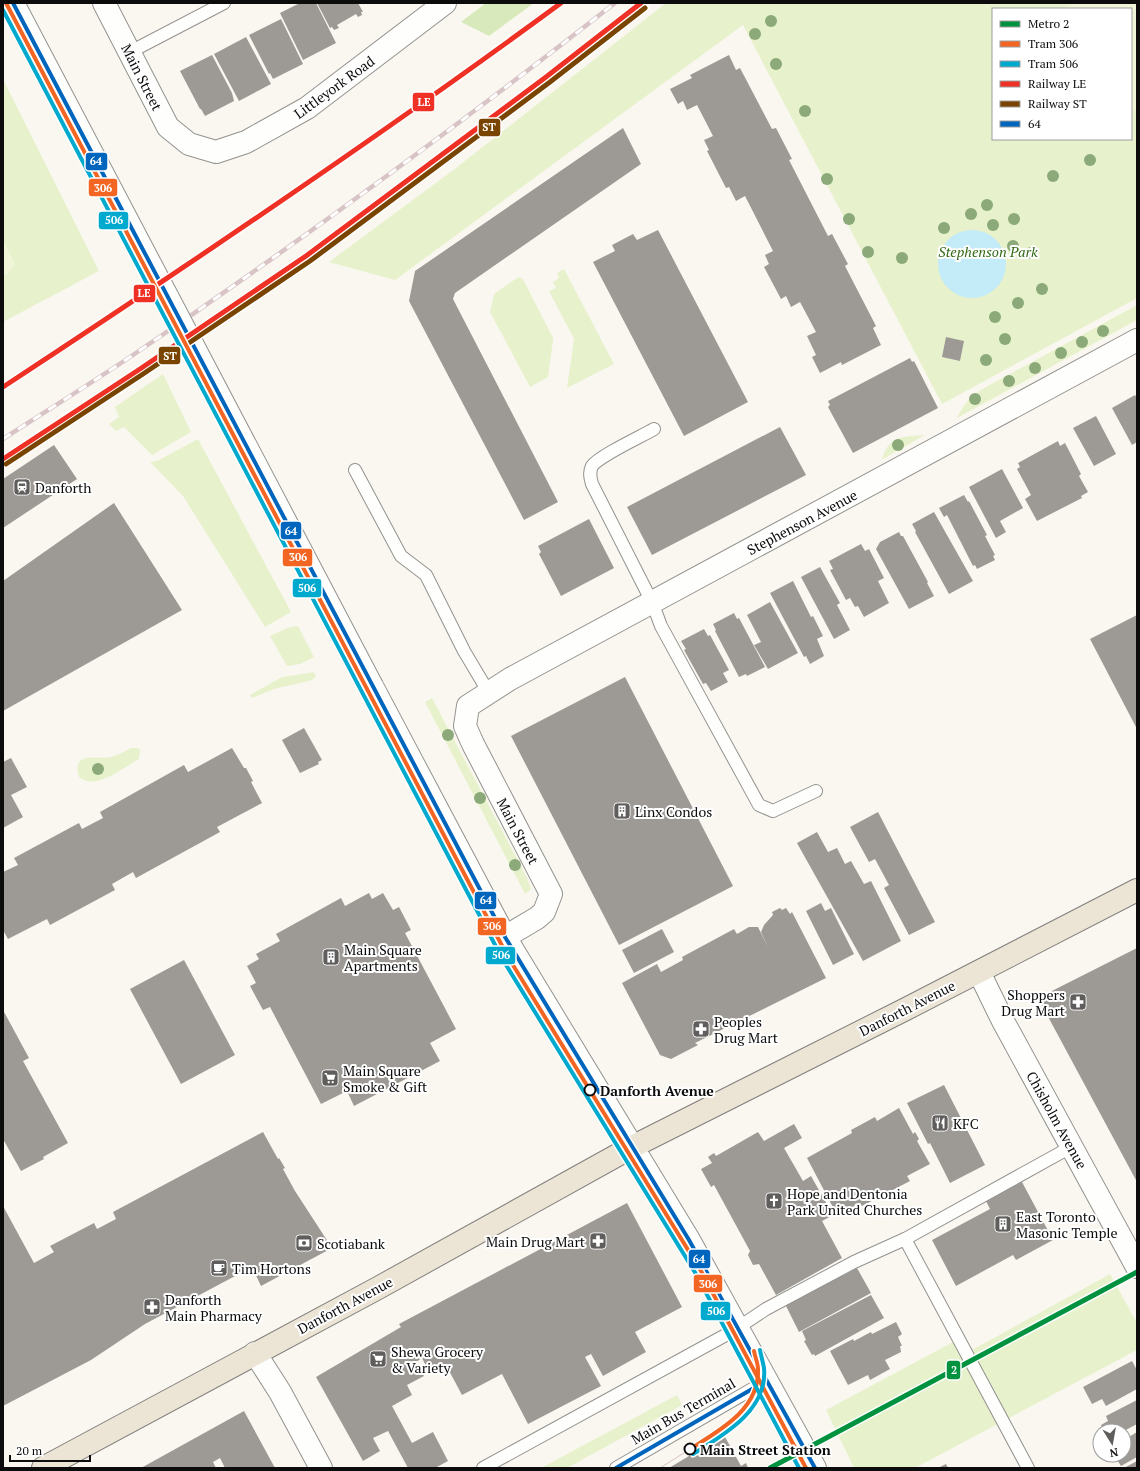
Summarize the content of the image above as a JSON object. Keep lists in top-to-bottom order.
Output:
{
  "streets": {
    "main road": ["Danforth Avenue"],
    "street": [
      "Main Street",
      "Littleyork Road",
      "Stephenson Avenue",
      "Chisholm Avenue"
    ],
    "lane": ["Main Bus Terminal"]
  },
  "crossings": [
    ["Main Street", "Littleyork Road"],
    ["Main Street", "Stephenson Avenue"],
    ["Danforth Avenue", "Chisholm Avenue"]
  ],
  "parks": ["Stephenson Park"],
  "places": {
    "station": ["Danforth"],
    "building": ["Linx Condos", "Main Square Apartments", "East Toronto Masonic Temple"],
    "pharmacy": [
      "Shoppers Drug Mart",
      "Peoples Drug Mart",
      "Main Drug Mart",
      "Danforth Main Pharmacy"
    ],
    "supermarket": ["Main Square Smoke & Gift", "Shewa Grocery & Variety"],
    "other": ["Danforth Avenue", "Main Street Station"],
    "restaurant": ["KFC"],
    "church": ["Hope and Dentonia Park United Churches"],
    "bank": ["Scotiabank"],
    "cafe": ["Tim Hortons"]
  },
  "lines": [
    "tram line 306",
    "rail line LE",
    "transit line 64",
    "rail line ST",
    "tram line 506",
    "metro line 2"
  ],
  "legend": [
    "Metro 2",
    "Tram 306",
    "Tram 506",
    "Railway LE",
    "Railway ST",
    "64"
  ],
  "scale_bar": "20 m",
  "north": "bottom"
}
